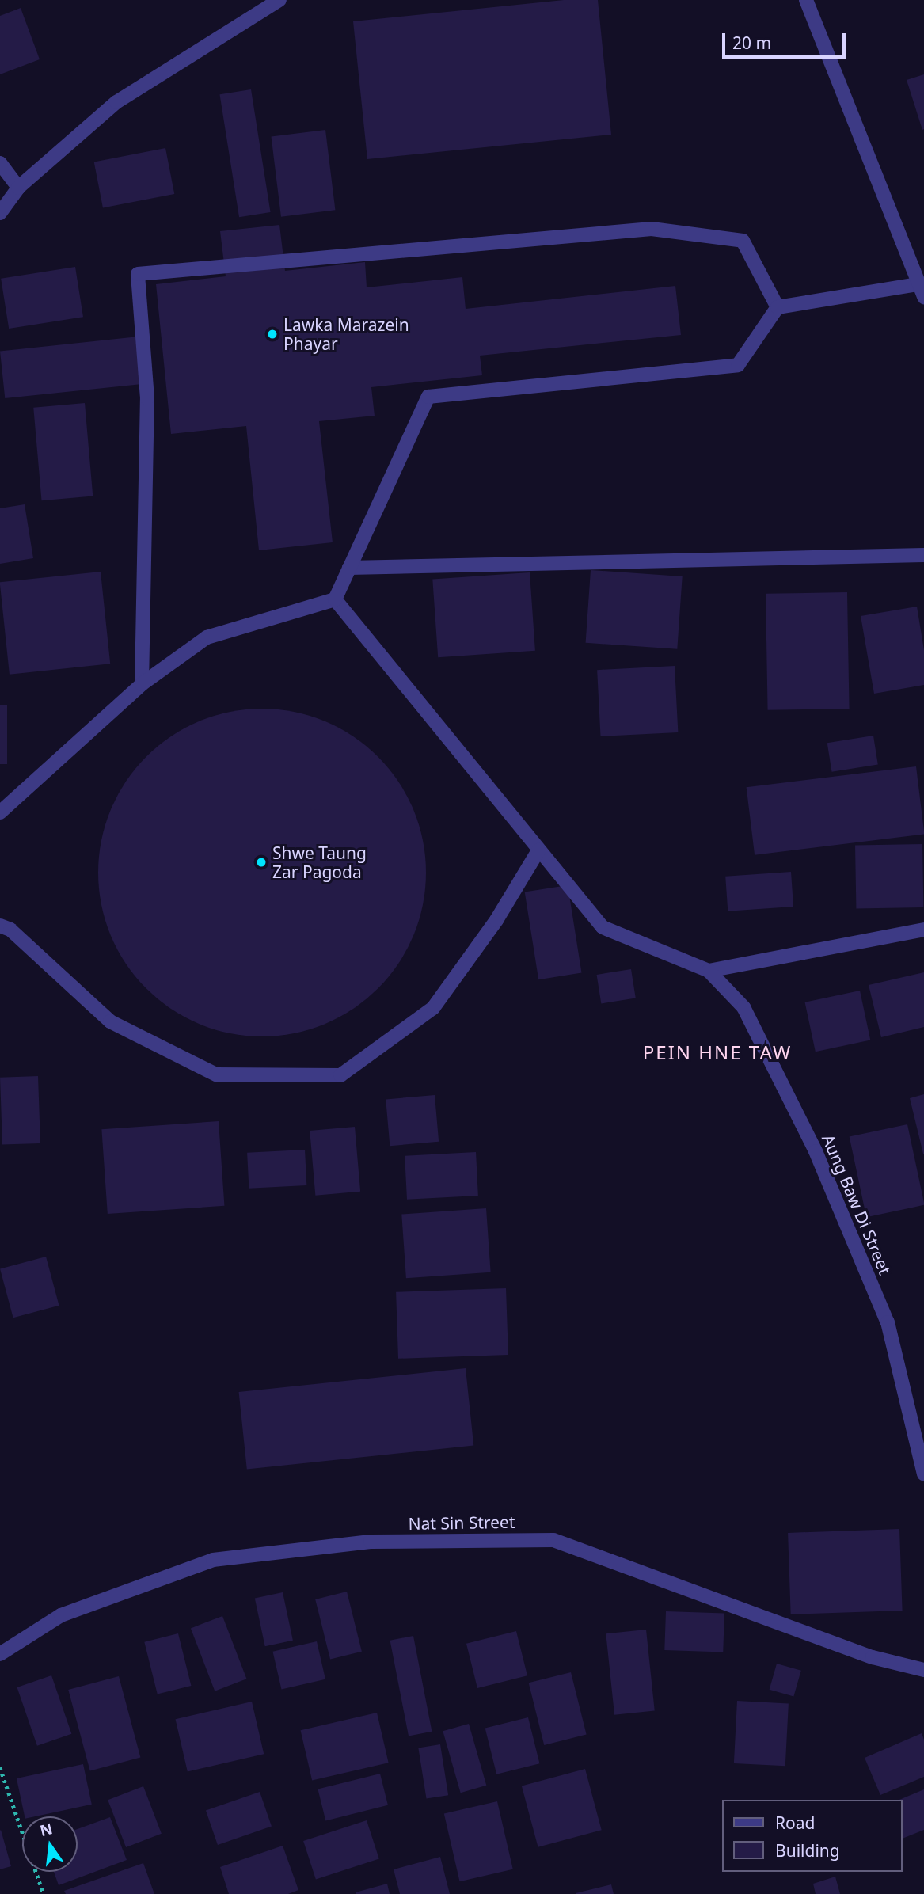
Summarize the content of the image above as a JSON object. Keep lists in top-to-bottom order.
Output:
{
  "streets": {
    "street": ["Aung Baw Di Street", "Nat Sin Street"]
  },
  "districts": ["PEIN HNE TAW"],
  "places": ["Lawka Marazein Phayar", "Shwe Taung Zar Pagoda"],
  "legend": ["Road", "Building"],
  "scale_bar": "20 m",
  "north": "top"
}
